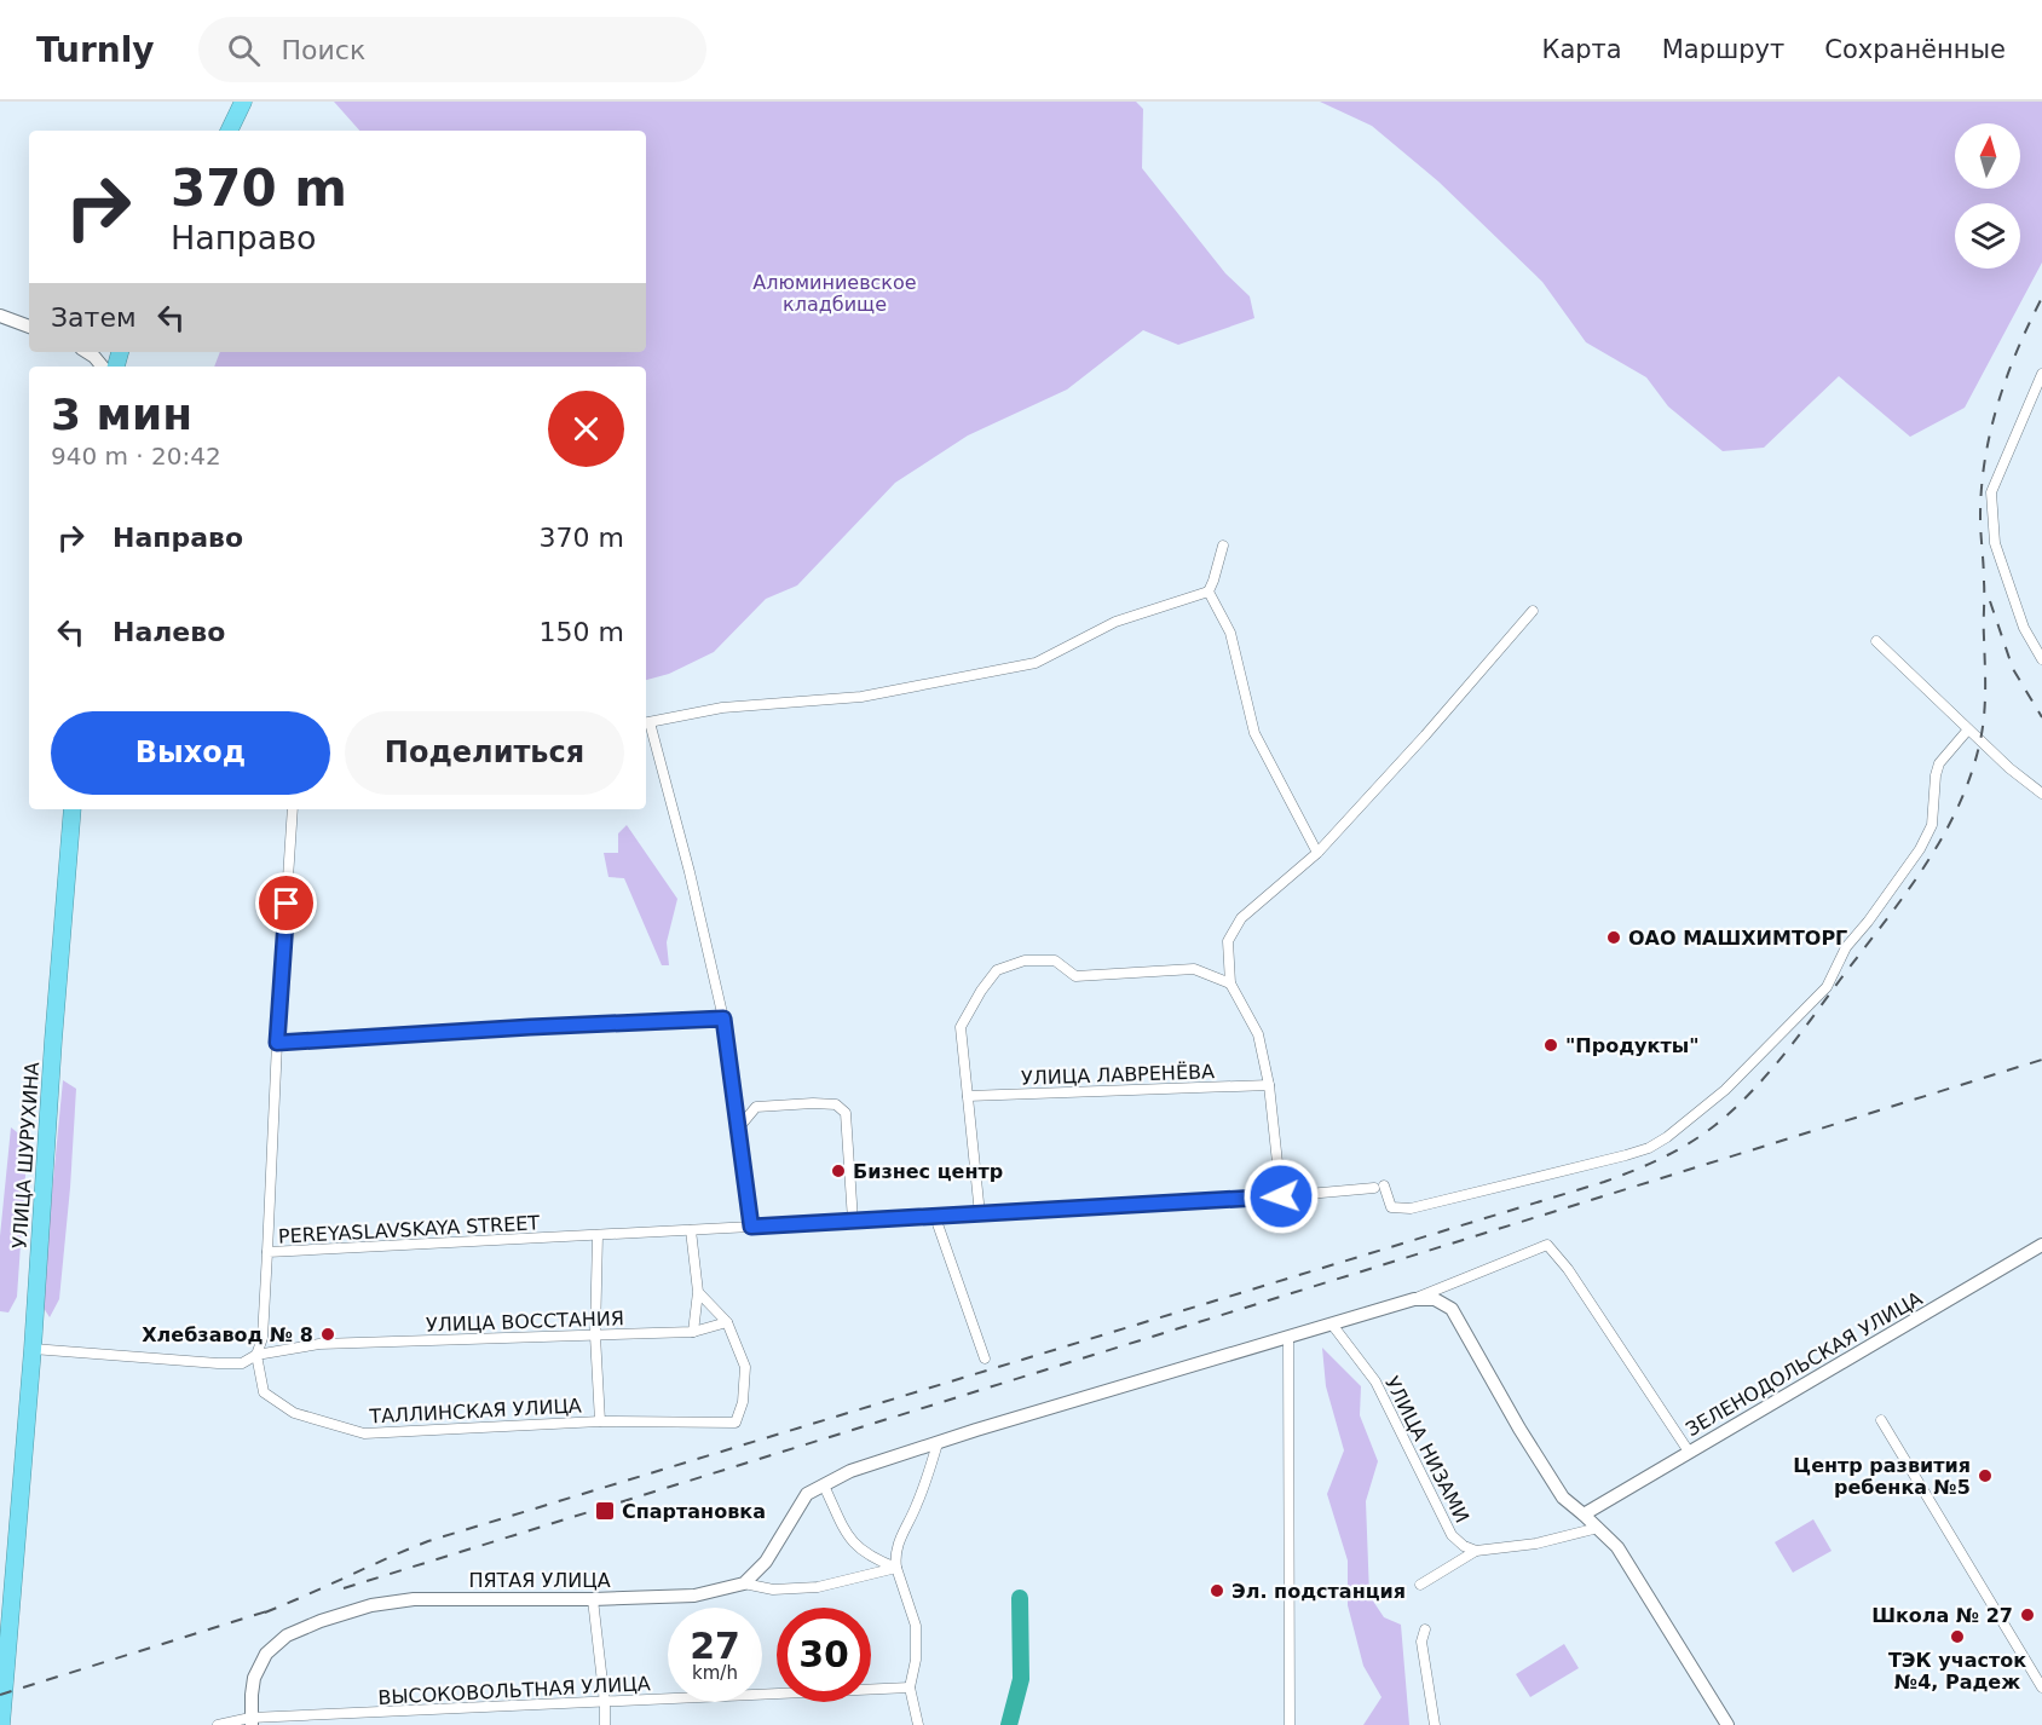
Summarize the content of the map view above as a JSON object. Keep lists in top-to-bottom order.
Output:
{
  "streets": {
    "highway": ["УЛИЦА ШУРУХИНА"],
    "street": [
      "УЛИЦА ЛАВРЕНЁВА",
      "PEREYASLAVSKAYA STREET",
      "УЛИЦА ВОССТАНИЯ",
      "ЗЕЛЕНОДОЛЬСКАЯ УЛИЦА",
      "ТАЛЛИНСКАЯ УЛИЦА",
      "УЛИЦА НИЗАМИ",
      "ПЯТАЯ УЛИЦА",
      "ВЫСОКОВОЛЬТНАЯ УЛИЦА"
    ]
  },
  "crossings": [
    ["PEREYASLAVSKAYA STREET", "УЛИЦА ВОССТАНИЯ"],
    ["PEREYASLAVSKAYA STREET", "ТАЛЛИНСКАЯ УЛИЦА"],
    ["УЛИЦА ВОССТАНИЯ", "ТАЛЛИНСКАЯ УЛИЦА"],
    ["ПЯТАЯ УЛИЦА", "ВЫСОКОВОЛЬТНАЯ УЛИЦА"]
  ],
  "parks": ["Алюминиевское кладбище"],
  "places": {
    "other": [
      "ОАО МАШХИМТОРГ",
      "\"Продукты\"",
      "Бизнес центр",
      "Хлебзавод № 8",
      "Центр развития ребенка №5",
      "Эл. подстанция",
      "Школа № 27",
      "ТЭК участок №4, Радеж"
    ],
    "transit": ["Спартановка"]
  },
  "north": "top",
  "page": {
    "header": "Turnly",
    "search": "Поиск",
    "nav": ["Карта", "Маршрут", "Сохранённые"],
    "turn": ["370 m", "Направо"],
    "then": "Затем",
    "heading": ["3 мин", "940 m · 20:42"],
    "list": [
      {
        "name": "Направо",
        "value": "370 m"
      },
      {
        "name": "Налево",
        "value": "150 m"
      }
    ],
    "buttons": ["Выход", "Поделиться"],
    "speed": "27 km/h",
    "limit": "30"
  }
}
